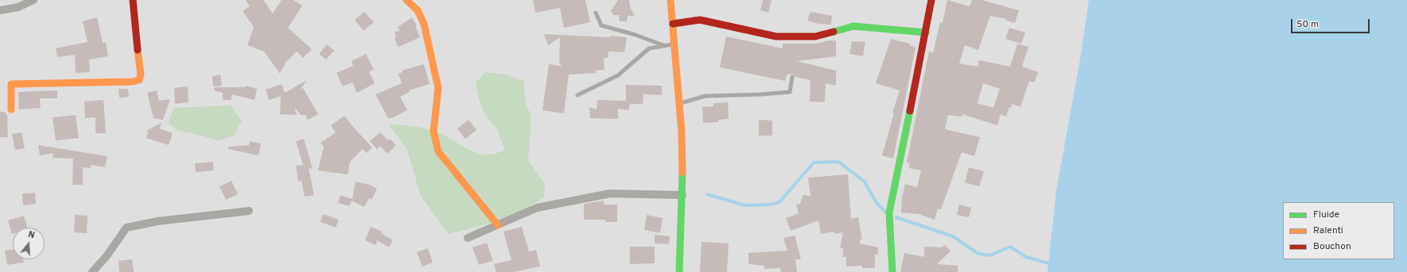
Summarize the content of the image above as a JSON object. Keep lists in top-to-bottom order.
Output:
{
  "legend": ["Fluide", "Ralenti", "Bouchon"],
  "scale_bar": "50 m",
  "north": "top"
}
